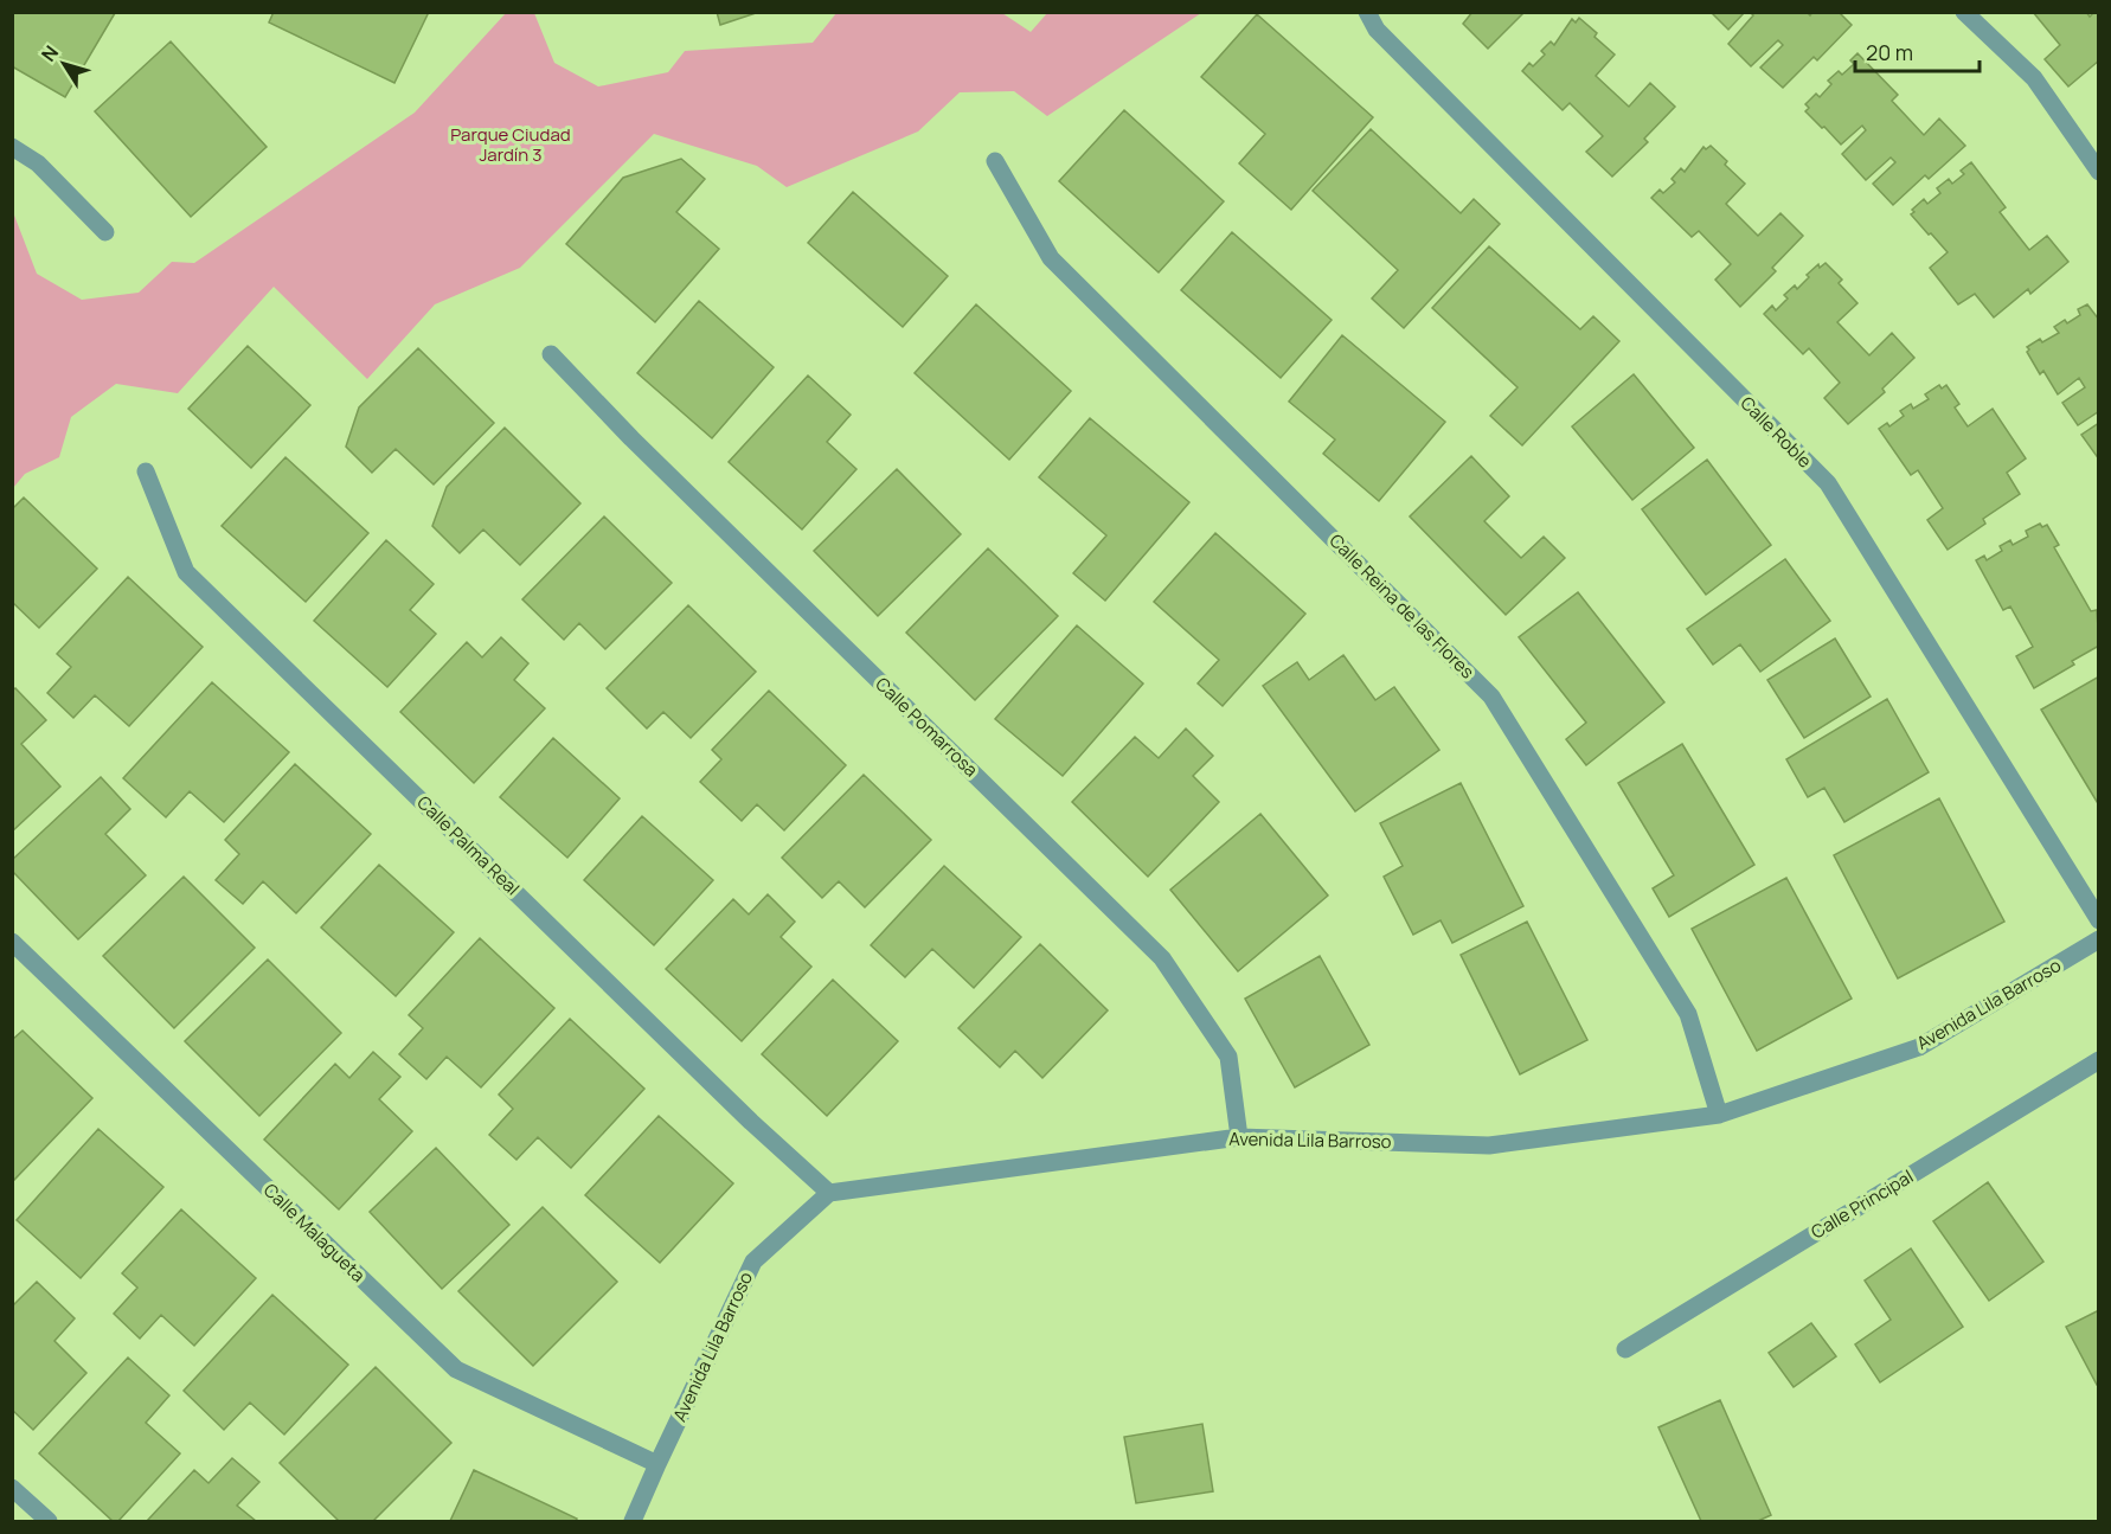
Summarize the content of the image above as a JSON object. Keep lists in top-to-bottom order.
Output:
{
  "streets": {
    "street": [
      "Calle Roble",
      "Calle Reina de las Flores",
      "Calle Pomarrosa",
      "Calle Palma Real",
      "Avenida Lila Barroso",
      "Calle Principal",
      "Calle Malagueta"
    ]
  },
  "crossings": [
    ["Calle Reina de las Flores", "Avenida Lila Barroso"],
    ["Calle Pomarrosa", "Avenida Lila Barroso"],
    ["Calle Palma Real", "Avenida Lila Barroso"],
    ["Avenida Lila Barroso", "Calle Malagueta"]
  ],
  "parks": ["Parque Ciudad Jardín 3"],
  "scale_bar": "20 m",
  "north": "top left"
}
